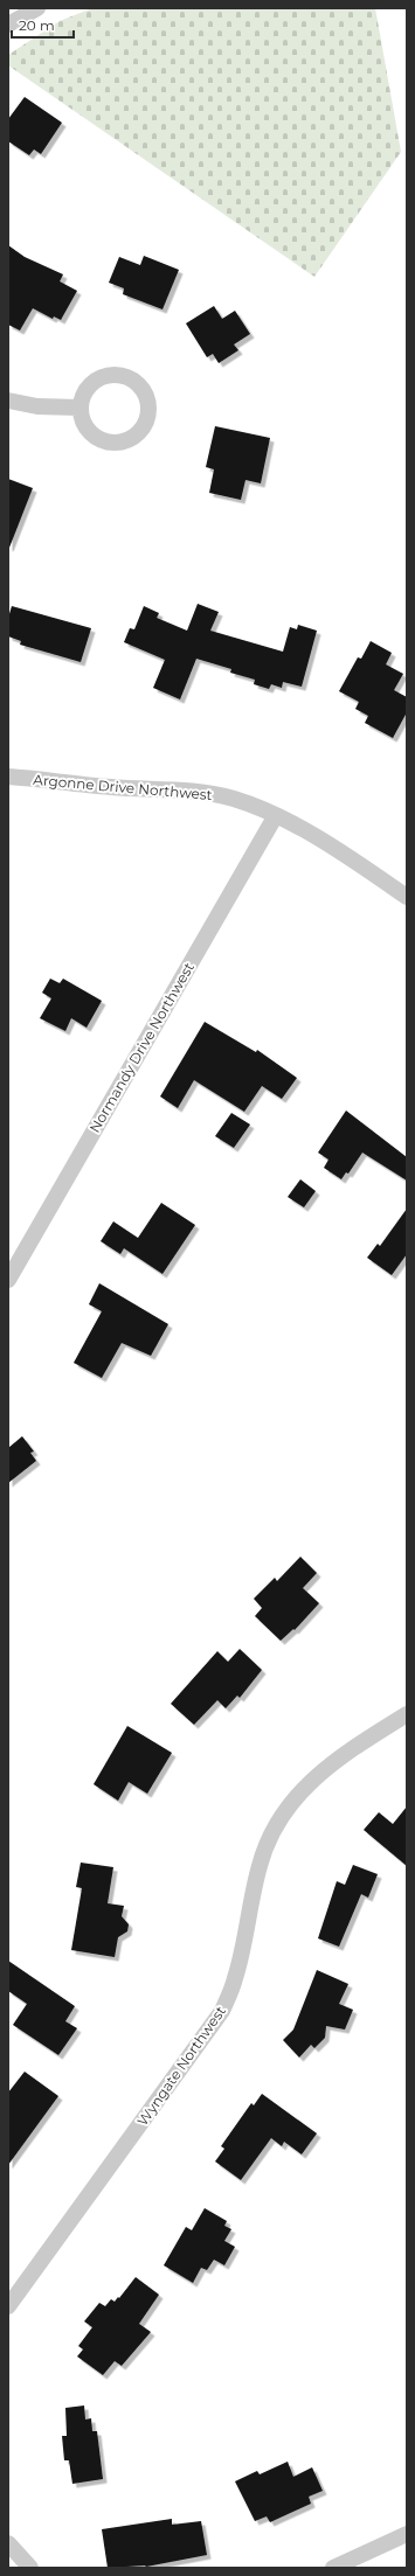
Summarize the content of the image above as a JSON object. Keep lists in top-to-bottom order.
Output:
{
  "streets": {
    "street": ["Argonne Drive Northwest", "Normandy Drive Northwest", "Wyngate Northwest"]
  },
  "crossings": [
    ["Argonne Drive Northwest", "Normandy Drive Northwest"]
  ],
  "scale_bar": "20 m"
}
